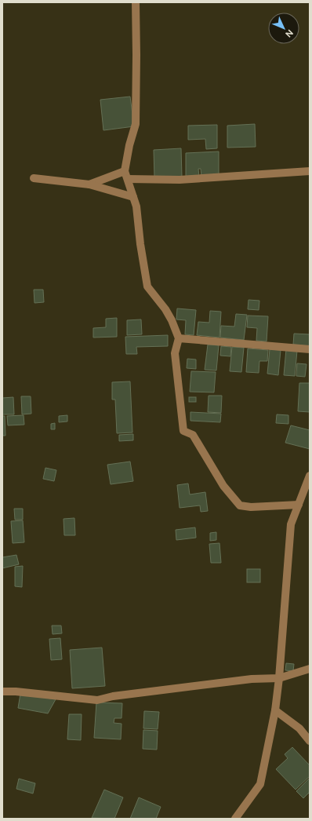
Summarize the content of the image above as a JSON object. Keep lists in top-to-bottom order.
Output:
{
  "north": "bottom right"
}
